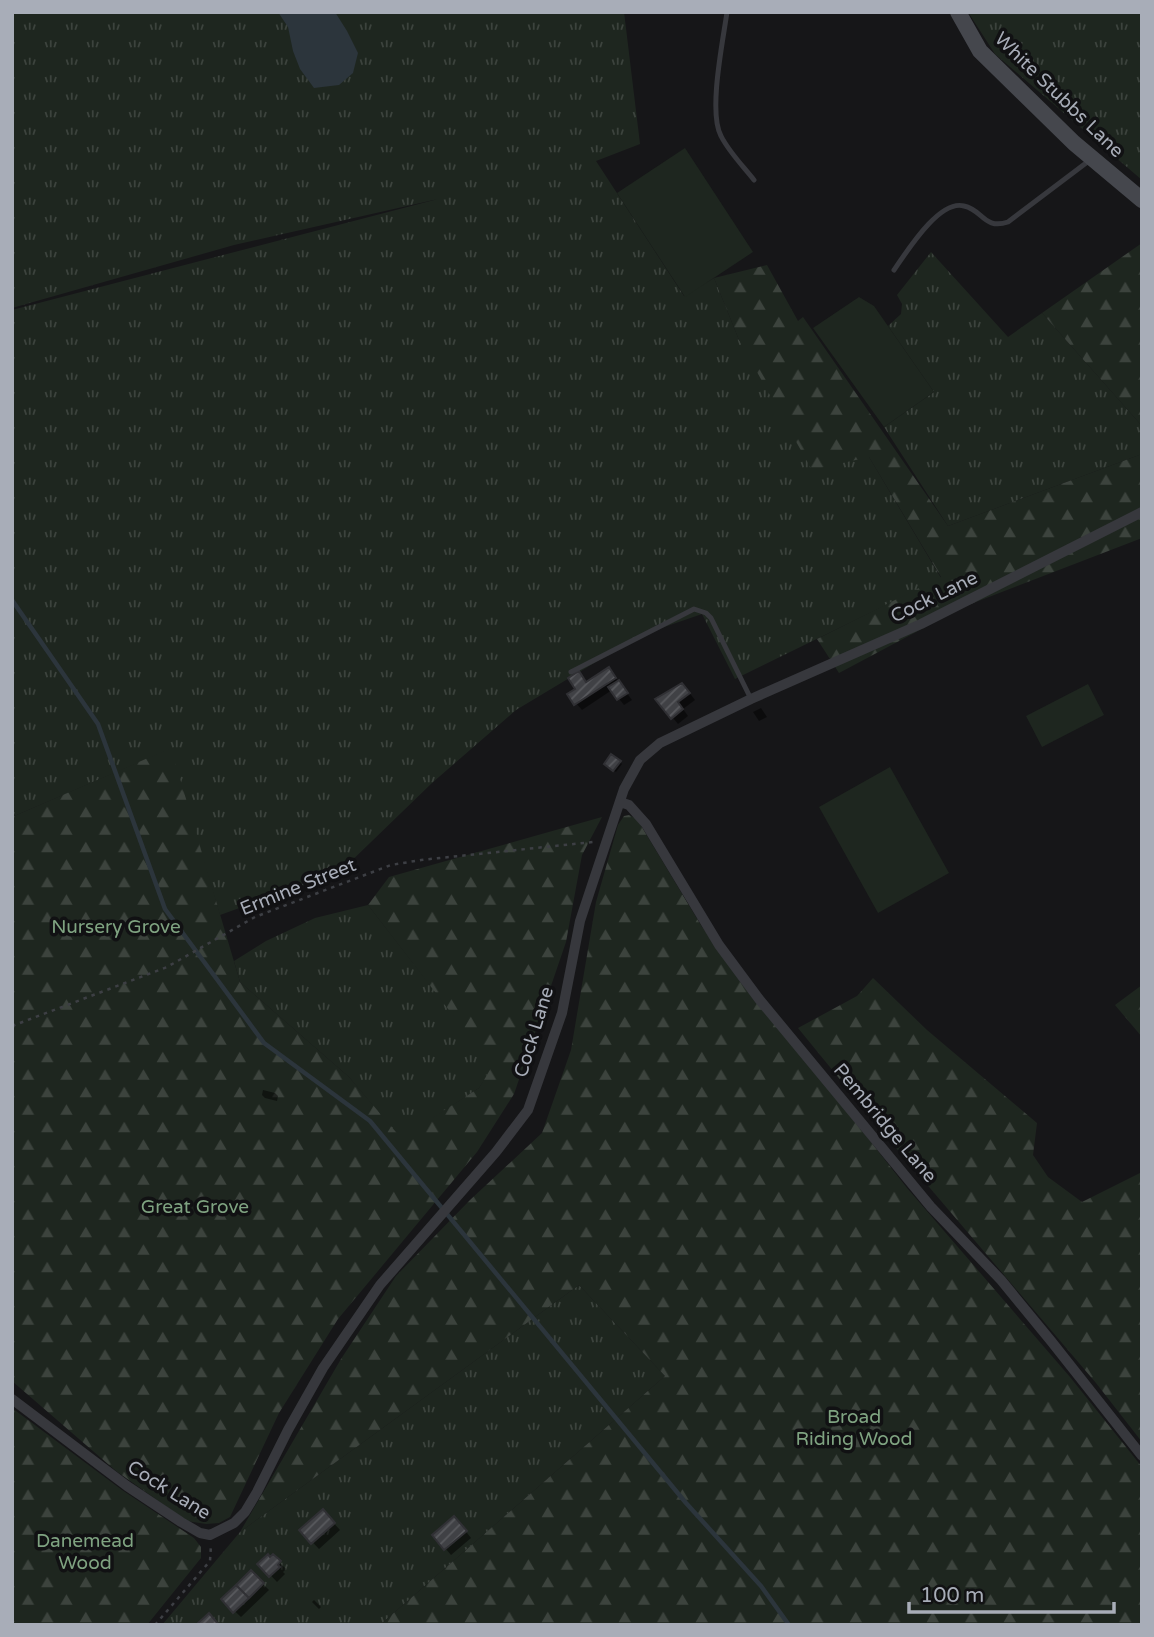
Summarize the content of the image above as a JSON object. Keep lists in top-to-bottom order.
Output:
{
  "streets": {
    "street": ["White Stubbs Lane", "Cock Lane", "Pembridge Lane"],
    "path": ["Ermine Street"]
  },
  "crossings": [
    ["Cock Lane", "Ermine Street"],
    ["Cock Lane", "Pembridge Lane"]
  ],
  "parks": [
    "Nursery Grove",
    "Great Grove",
    "Broad Riding Wood",
    "Danemead Wood"
  ],
  "scale_bar": "100 m"
}
